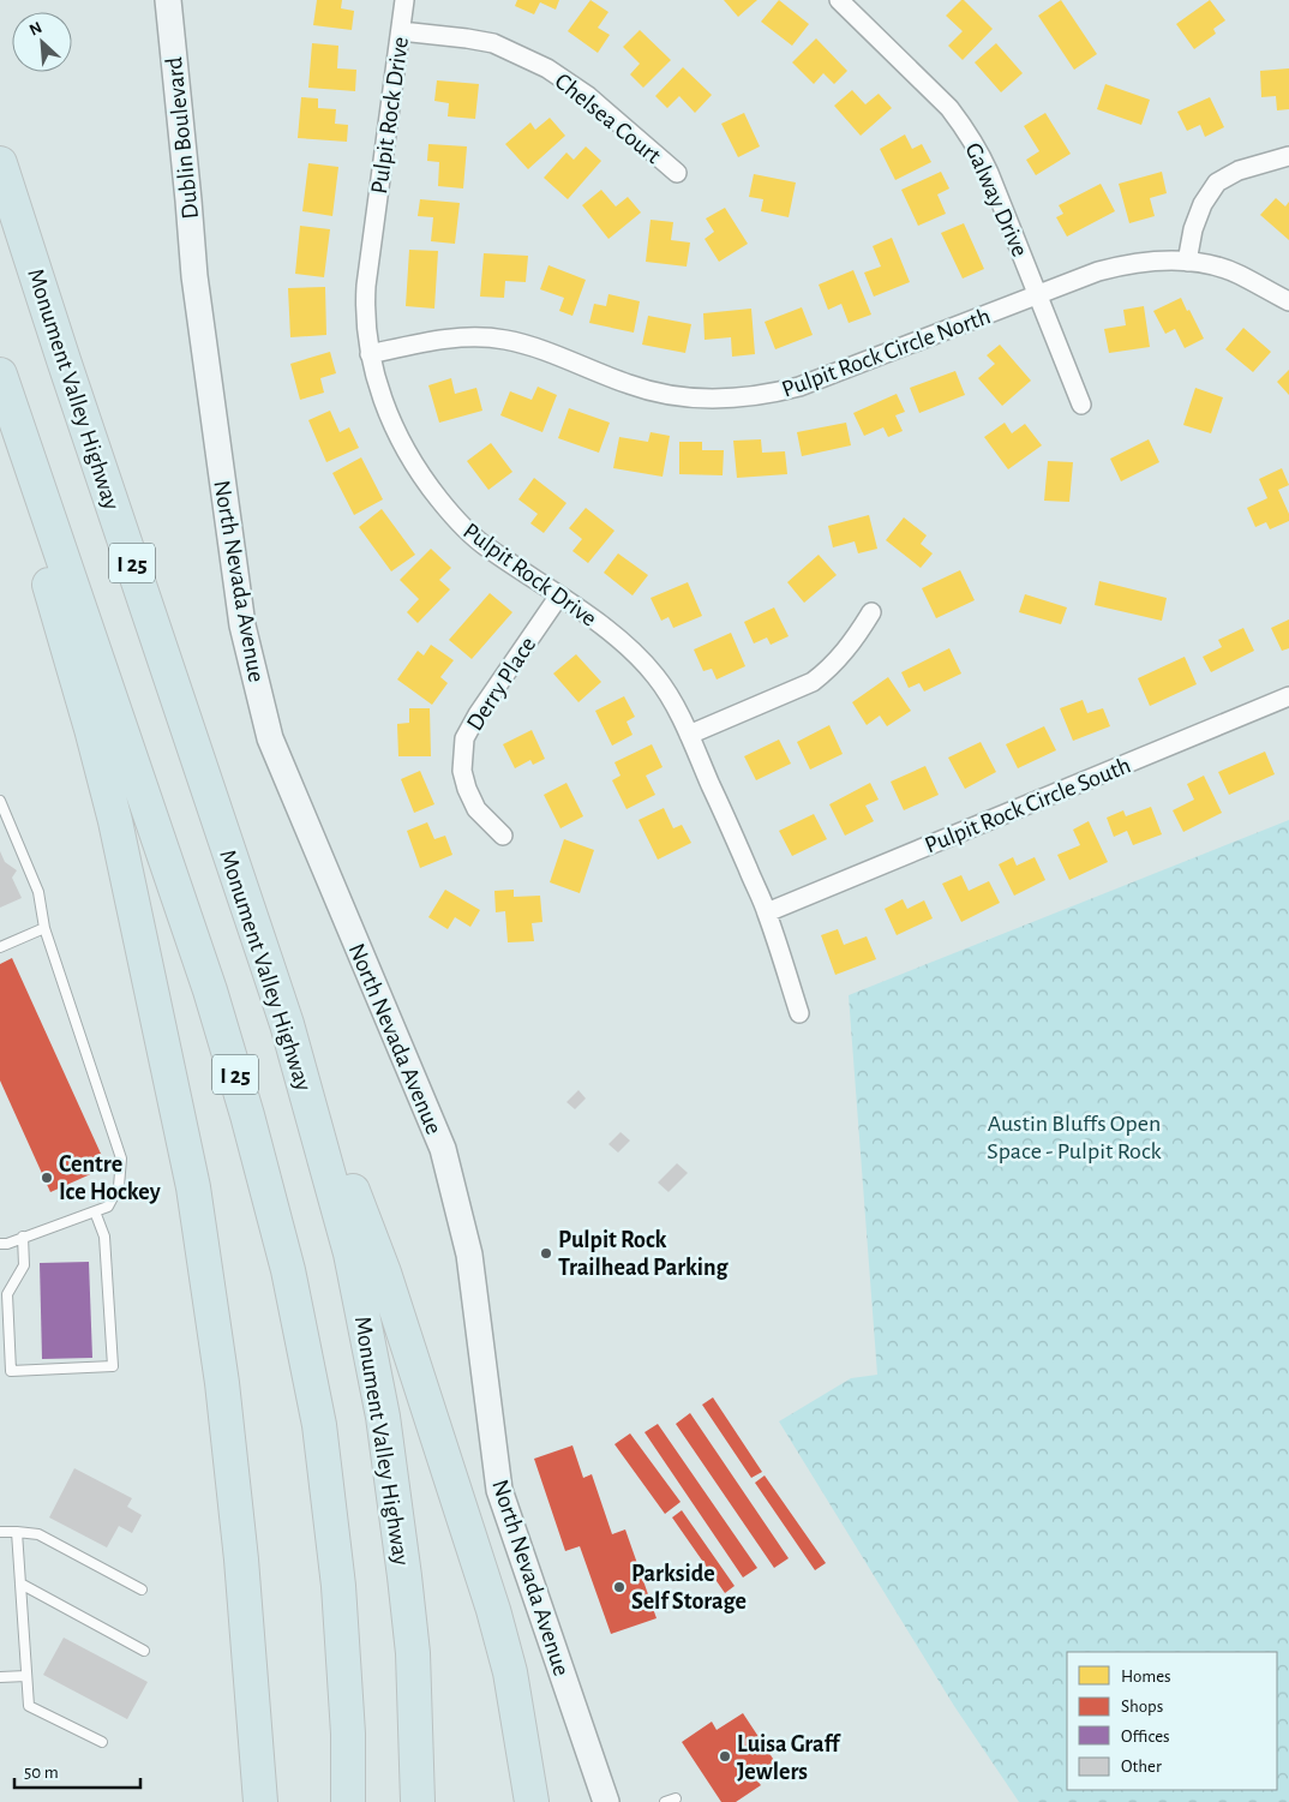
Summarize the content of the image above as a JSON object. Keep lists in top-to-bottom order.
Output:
{
  "streets": {
    "highway": ["Monument Valley Highway", "I 25"],
    "main road": ["Dublin Boulevard", "North Nevada Avenue"],
    "street": [
      "Pulpit Rock Drive",
      "Chelsea Court",
      "Galway Drive",
      "Pulpit Rock Circle North",
      "Derry Place",
      "Pulpit Rock Circle South"
    ]
  },
  "crossings": [
    ["Pulpit Rock Drive", "Chelsea Court"],
    ["Pulpit Rock Drive", "Pulpit Rock Circle North"],
    ["Pulpit Rock Drive", "Derry Place"],
    ["Pulpit Rock Drive", "Pulpit Rock Circle South"],
    ["Dublin Boulevard", "North Nevada Avenue"],
    ["Galway Drive", "Pulpit Rock Circle North"]
  ],
  "parks": ["Austin Bluffs Open Space - Pulpit Rock"],
  "places": [
    "Centre Ice Hockey",
    "Pulpit Rock Trailhead Parking",
    "Parkside Self Storage",
    "Luisa Graff Jewlers"
  ],
  "legend": [
    "Homes",
    "Shops",
    "Offices",
    "Other"
  ],
  "scale_bar": "50 m",
  "north": "top left"
}
